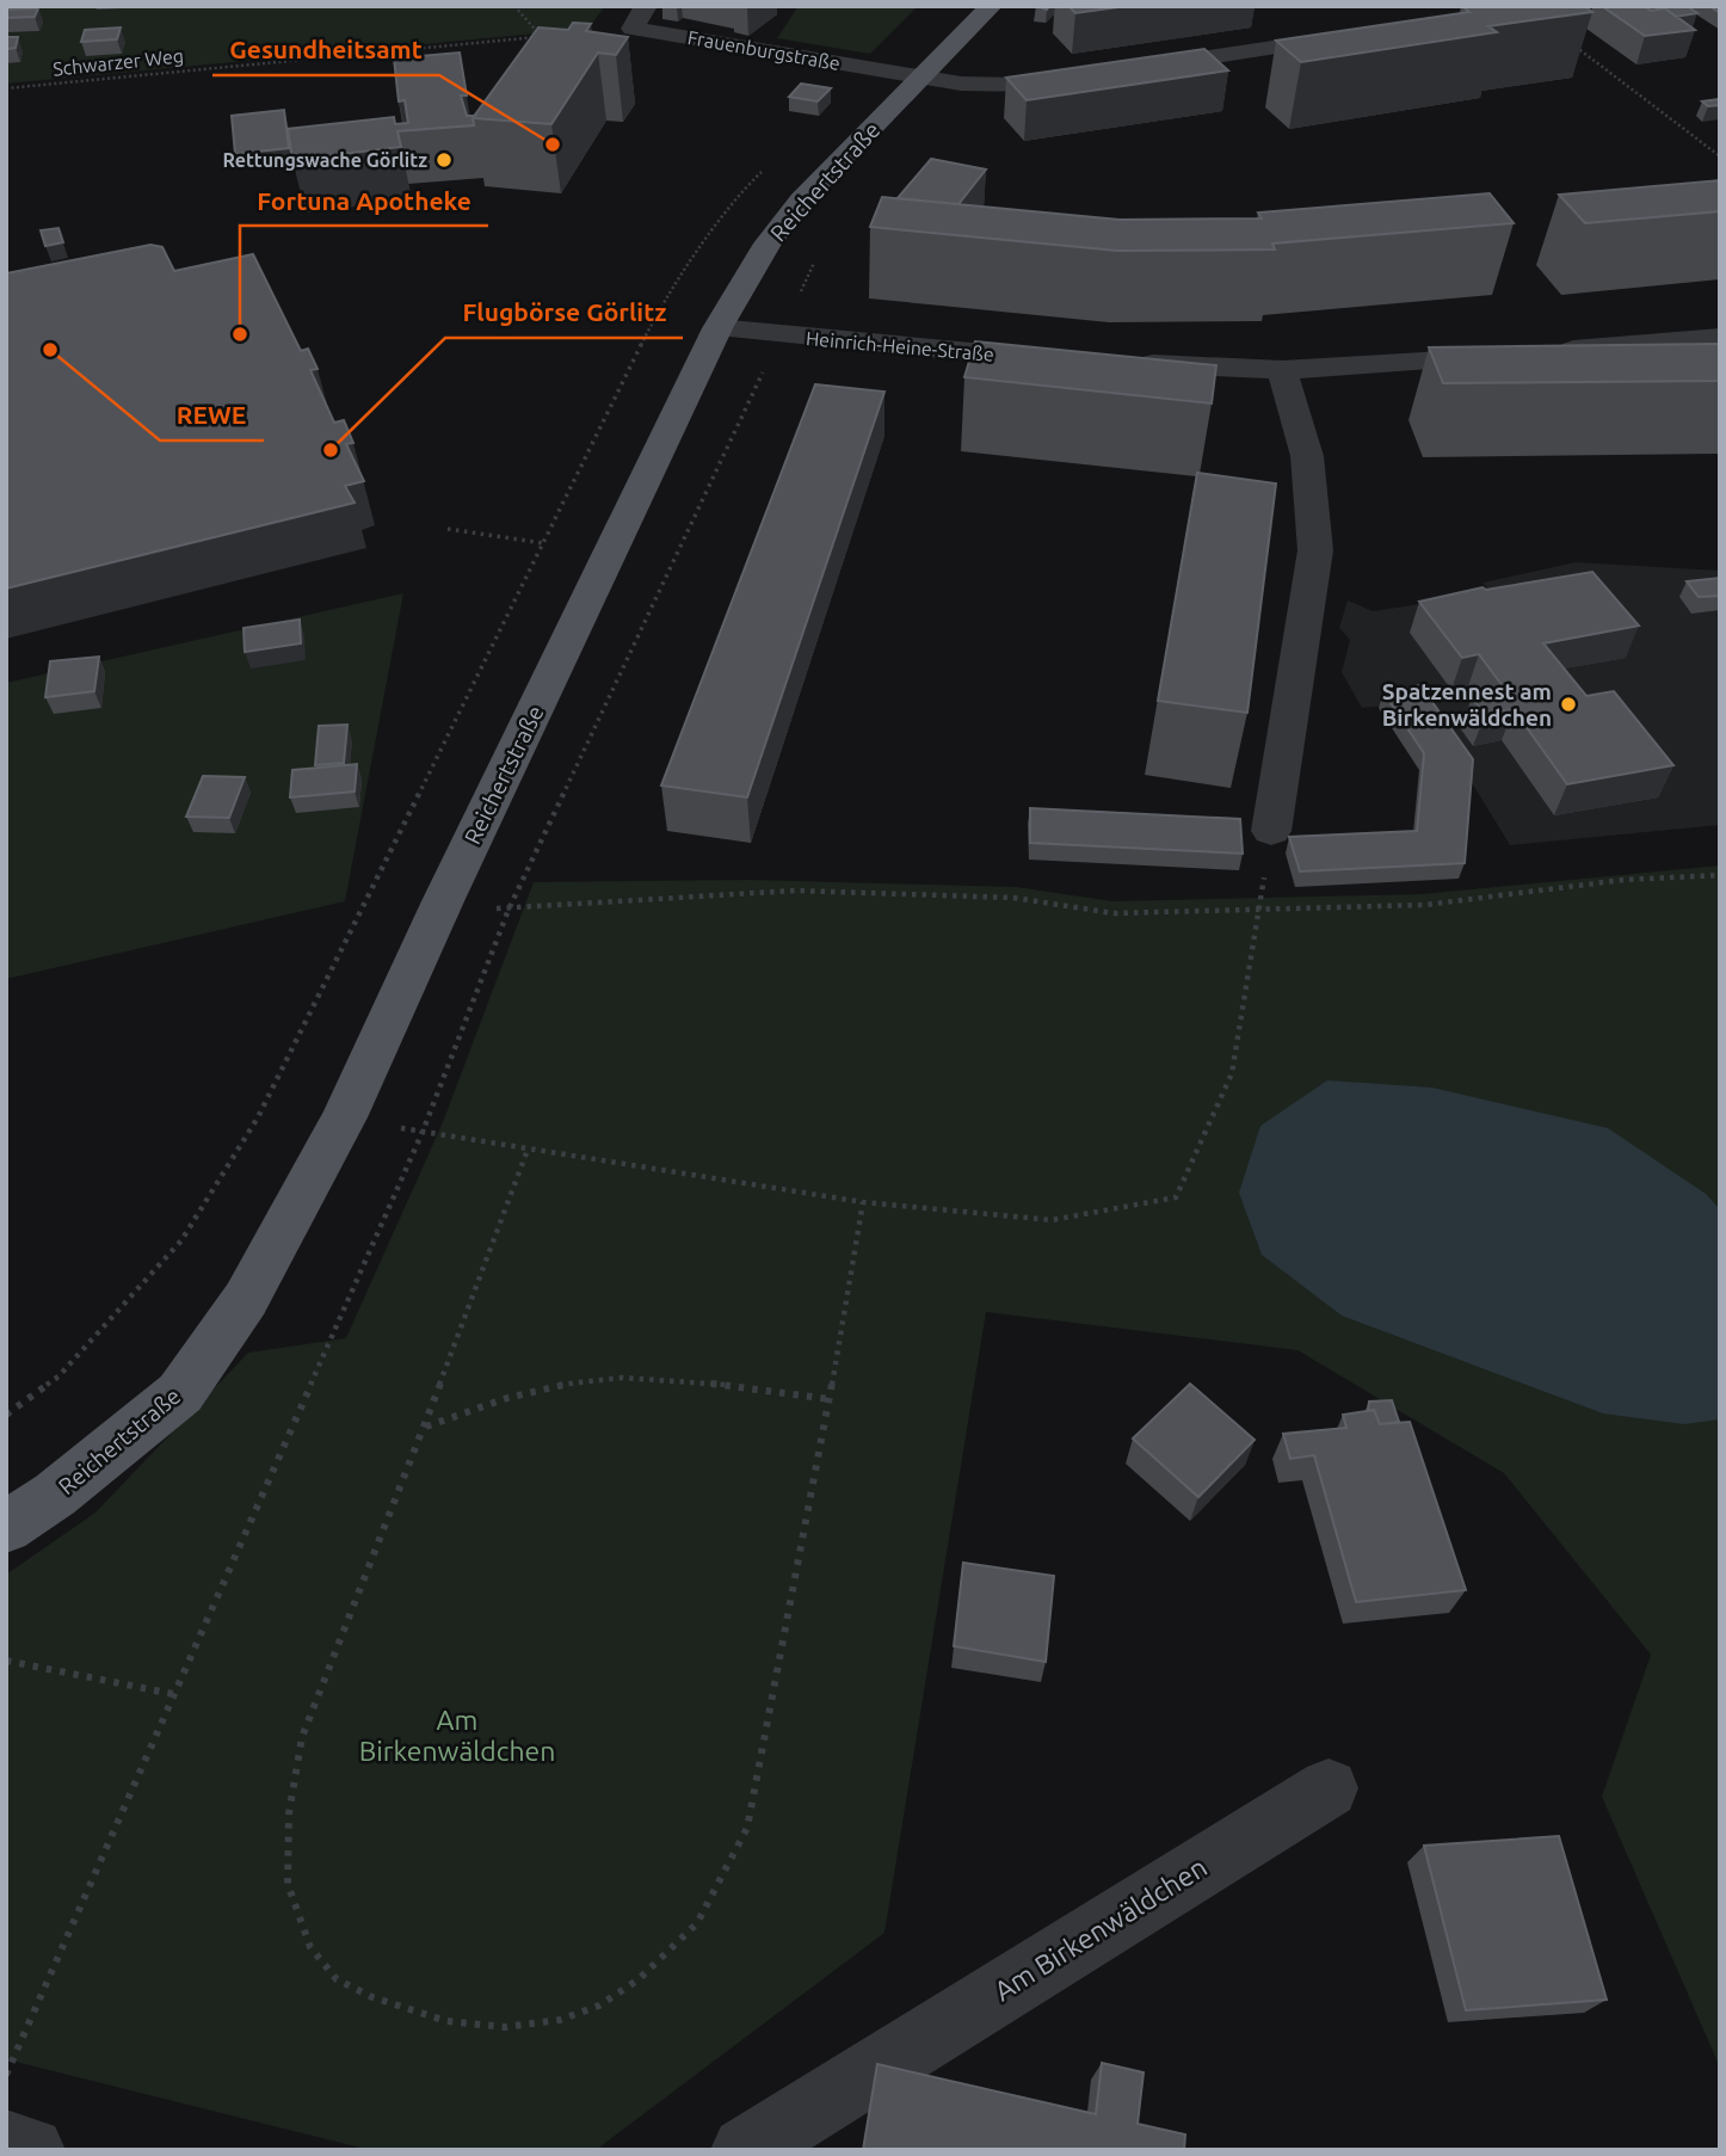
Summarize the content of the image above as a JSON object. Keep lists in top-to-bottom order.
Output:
{
  "streets": {
    "main road": ["Reichertstraße"],
    "street": ["Frauenburgstraße", "Heinrich-Heine-Straße", "Am Birkenwäldchen"],
    "path": ["Schwarzer Weg"]
  },
  "crossings": [
    ["Frauenburgstraße", "Reichertstraße"],
    ["Reichertstraße", "Heinrich-Heine-Straße"]
  ],
  "parks": ["Am Birkenwäldchen"],
  "places": [
    "Gesundheitsamt",
    "Rettungswache Görlitz",
    "Fortuna Apotheke",
    "REWE",
    "Flugbörse Görlitz",
    "Spatzennest am Birkenwäldchen"
  ]
}
